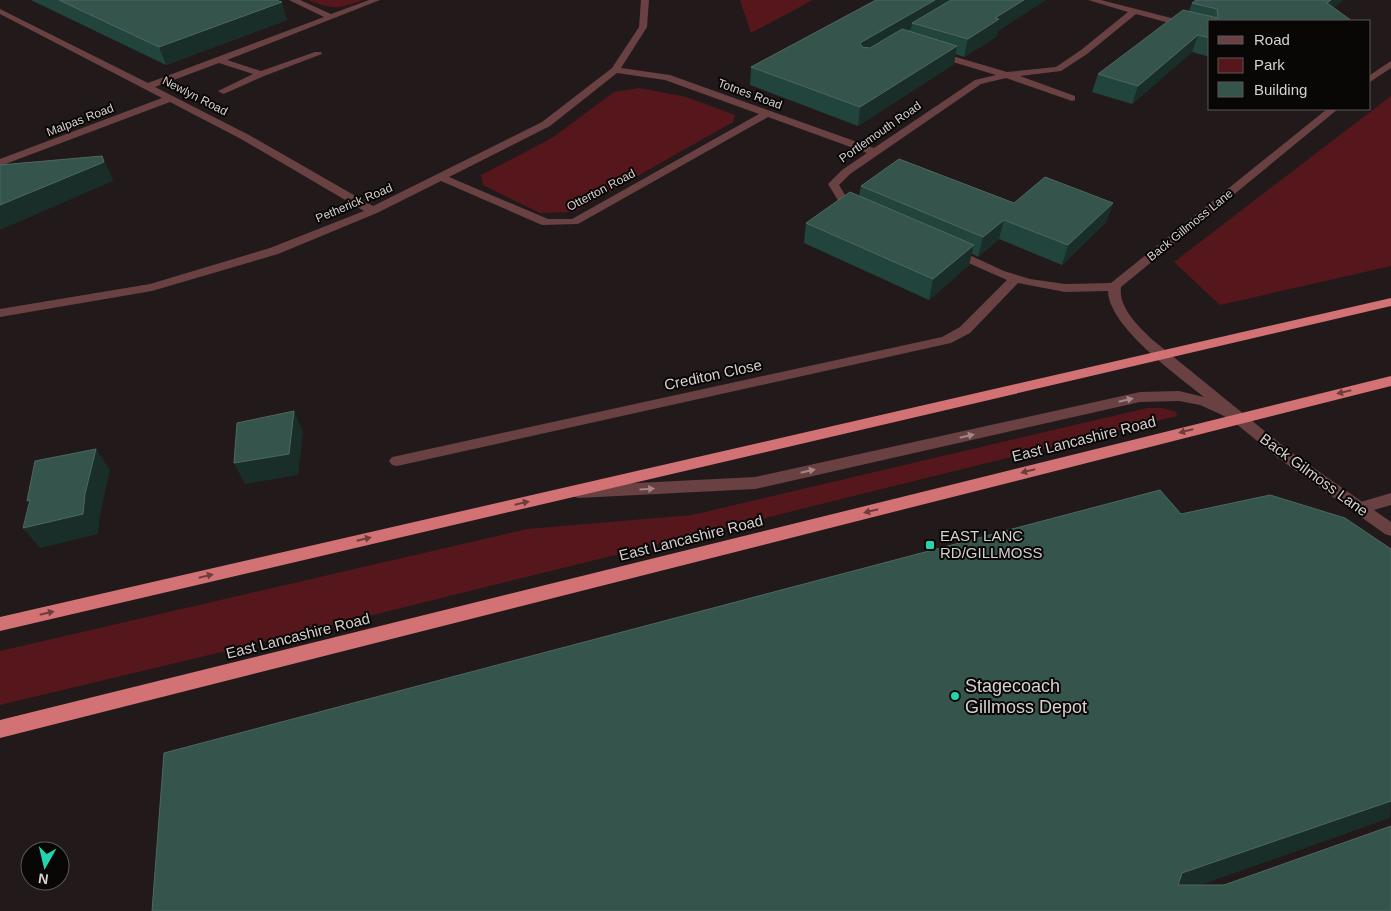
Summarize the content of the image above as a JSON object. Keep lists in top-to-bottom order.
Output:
{
  "streets": {
    "highway": ["East Lancashire Road"],
    "street": [
      "Totnes Road",
      "Newlyn Road",
      "Malpas Road",
      "Portlemouth Road",
      "Otterton Road",
      "Petherick Road",
      "Back Gillmoss Lane",
      "Crediton Close",
      "Back Gilmoss Lane"
    ]
  },
  "crossings": [
    ["Totnes Road", "Portlemouth Road"],
    ["Totnes Road", "Otterton Road"],
    ["Totnes Road", "Petherick Road"],
    ["Newlyn Road", "Malpas Road"],
    ["Newlyn Road", "Petherick Road"],
    ["Otterton Road", "Petherick Road"],
    ["East Lancashire Road", "Back Gilmoss Lane"]
  ],
  "places": {
    "transit": ["EAST LANC RD/GILLMOSS"],
    "other": ["Stagecoach Gillmoss Depot"]
  },
  "legend": ["Road", "Park", "Building"],
  "north": "bottom"
}
